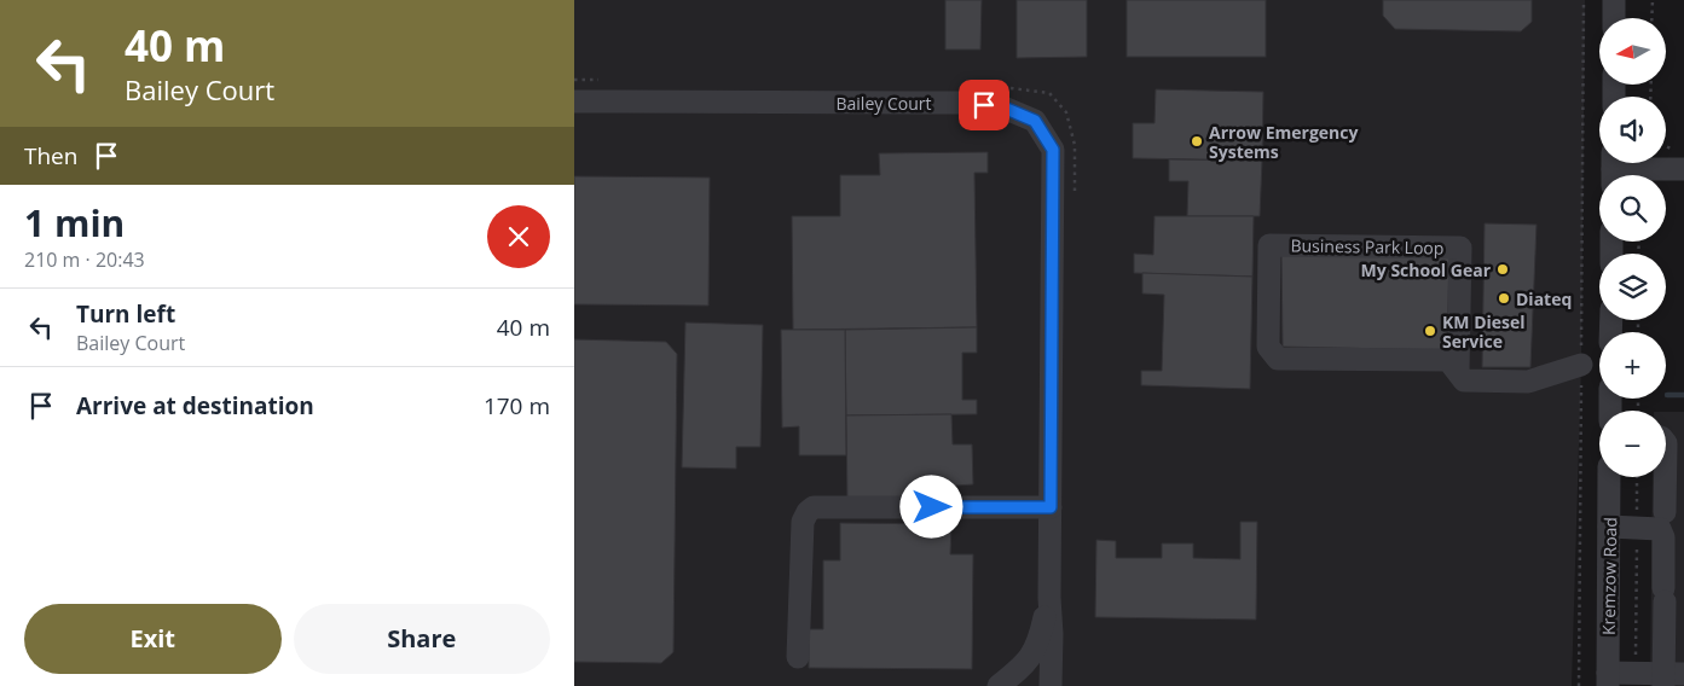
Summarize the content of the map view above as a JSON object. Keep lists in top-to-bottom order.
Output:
{
  "streets": {
    "street": ["Bailey Court", "Business Park Loop", "Kremzow Road"]
  },
  "places": [
    "Arrow Emergency Systems",
    "My School Gear",
    "Diateq",
    "KM Diesel Service"
  ],
  "north": "left",
  "page": {
    "turn": ["40 m", "Bailey Court"],
    "map_buttons": ["+", "−"],
    "then": "Then",
    "heading": ["1 min", "210 m · 20:43"],
    "list": [
      {
        "name": "Turn left",
        "note": "Bailey Court",
        "value": "40 m"
      },
      {
        "name": "Arrive at destination",
        "value": "170 m"
      }
    ],
    "buttons": ["Exit", "Share"]
  }
}
